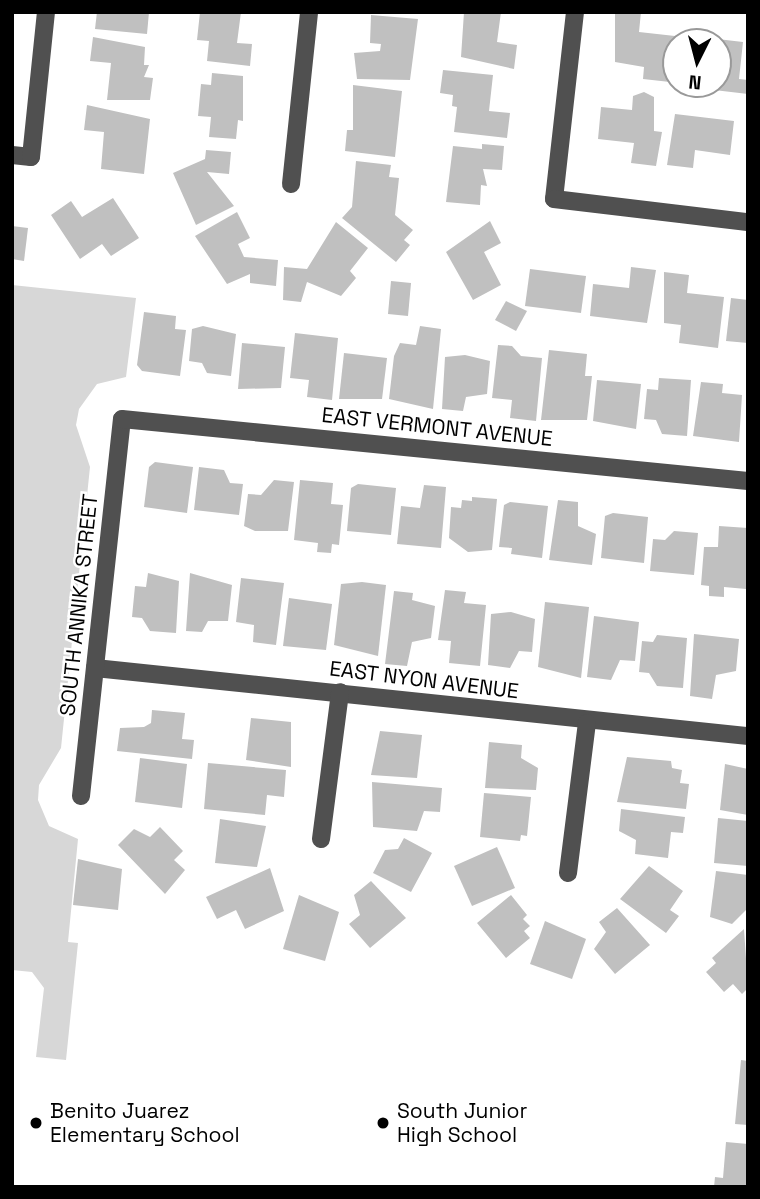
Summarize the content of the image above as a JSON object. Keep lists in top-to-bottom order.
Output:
{
  "streets": {
    "street": ["EAST VERMONT AVENUE", "SOUTH ANNIKA STREET", "EAST NYON AVENUE"]
  },
  "crossings": [
    ["EAST VERMONT AVENUE", "SOUTH ANNIKA STREET"],
    ["SOUTH ANNIKA STREET", "EAST NYON AVENUE"]
  ],
  "places": ["Benito Juarez Elementary School", "South Junior High School"],
  "north": "bottom"
}
